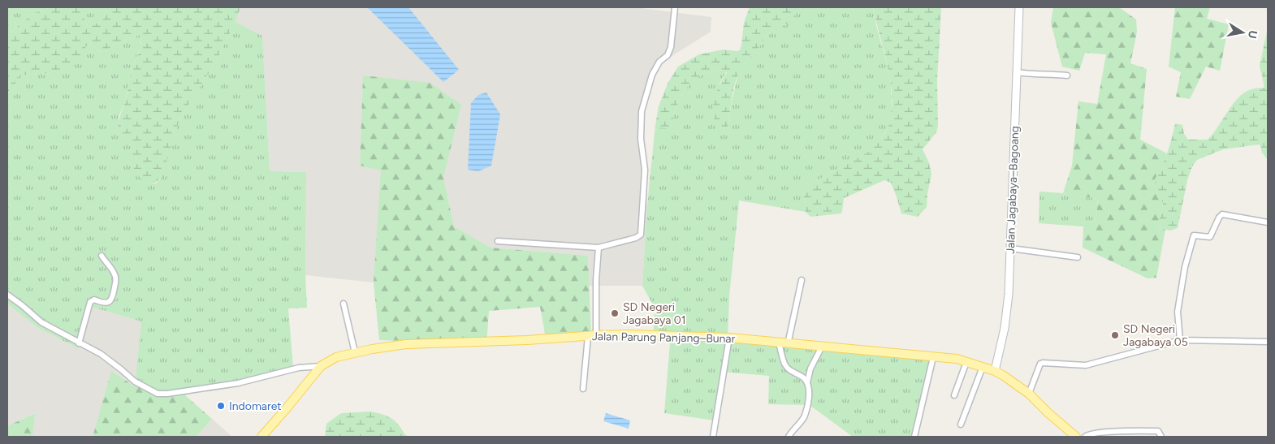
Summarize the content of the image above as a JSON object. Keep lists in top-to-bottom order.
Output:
{
  "streets": {
    "main road": ["Jalan Parung Panjang–Bunar"],
    "street": ["Jalan Jagabaya–Bagoang"]
  },
  "crossings": [
    ["Jalan Jagabaya–Bagoang", "Jalan Parung Panjang–Bunar"]
  ],
  "places": ["SD Negeri Jagabaya 01", "SD Negeri Jagabaya 05", "Indomaret"],
  "north": "right"
}
